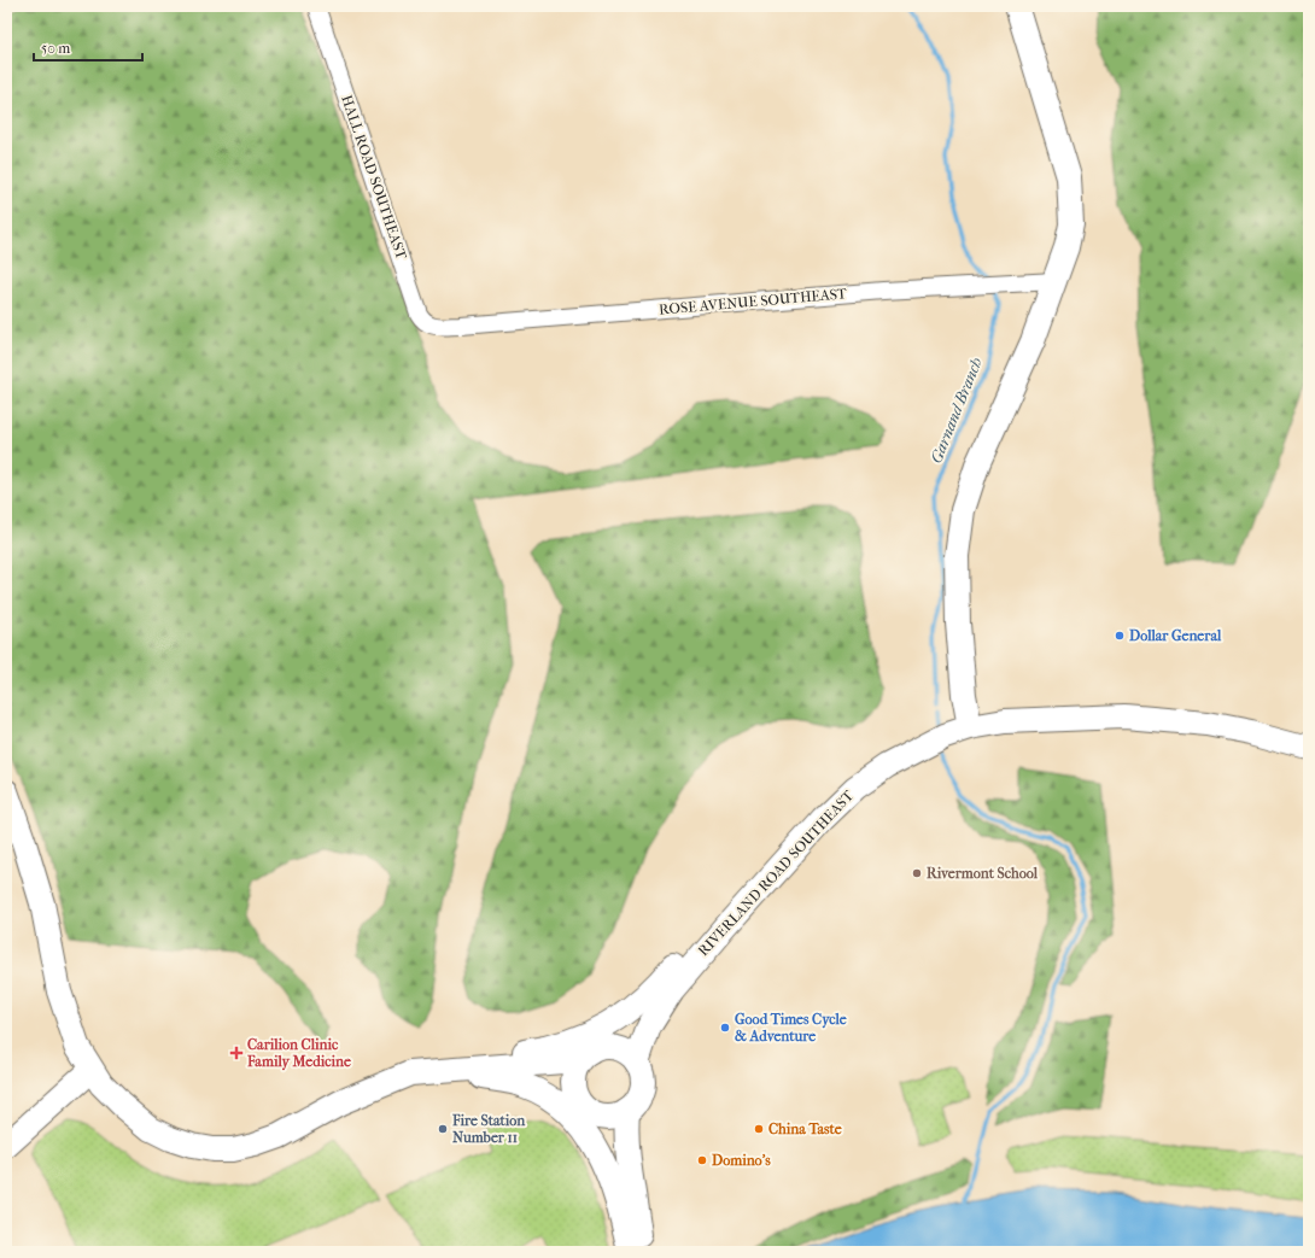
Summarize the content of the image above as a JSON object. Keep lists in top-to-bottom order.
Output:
{
  "streets": {
    "main road": ["RIVERLAND ROAD SOUTHEAST"],
    "street": ["HALL ROAD SOUTHEAST", "ROSE AVENUE SOUTHEAST"]
  },
  "crossings": [
    ["HALL ROAD SOUTHEAST", "ROSE AVENUE SOUTHEAST"]
  ],
  "water": ["Garnand Branch"],
  "places": {
    "other": [
      "Dollar General",
      "Rivermont School",
      "Good Times Cycle & Adventure",
      "Fire Station Number 11",
      "China Taste",
      "Domino's"
    ],
    "health": ["Carilion Clinic Family Medicine"]
  },
  "scale_bar": "50 m"
}
